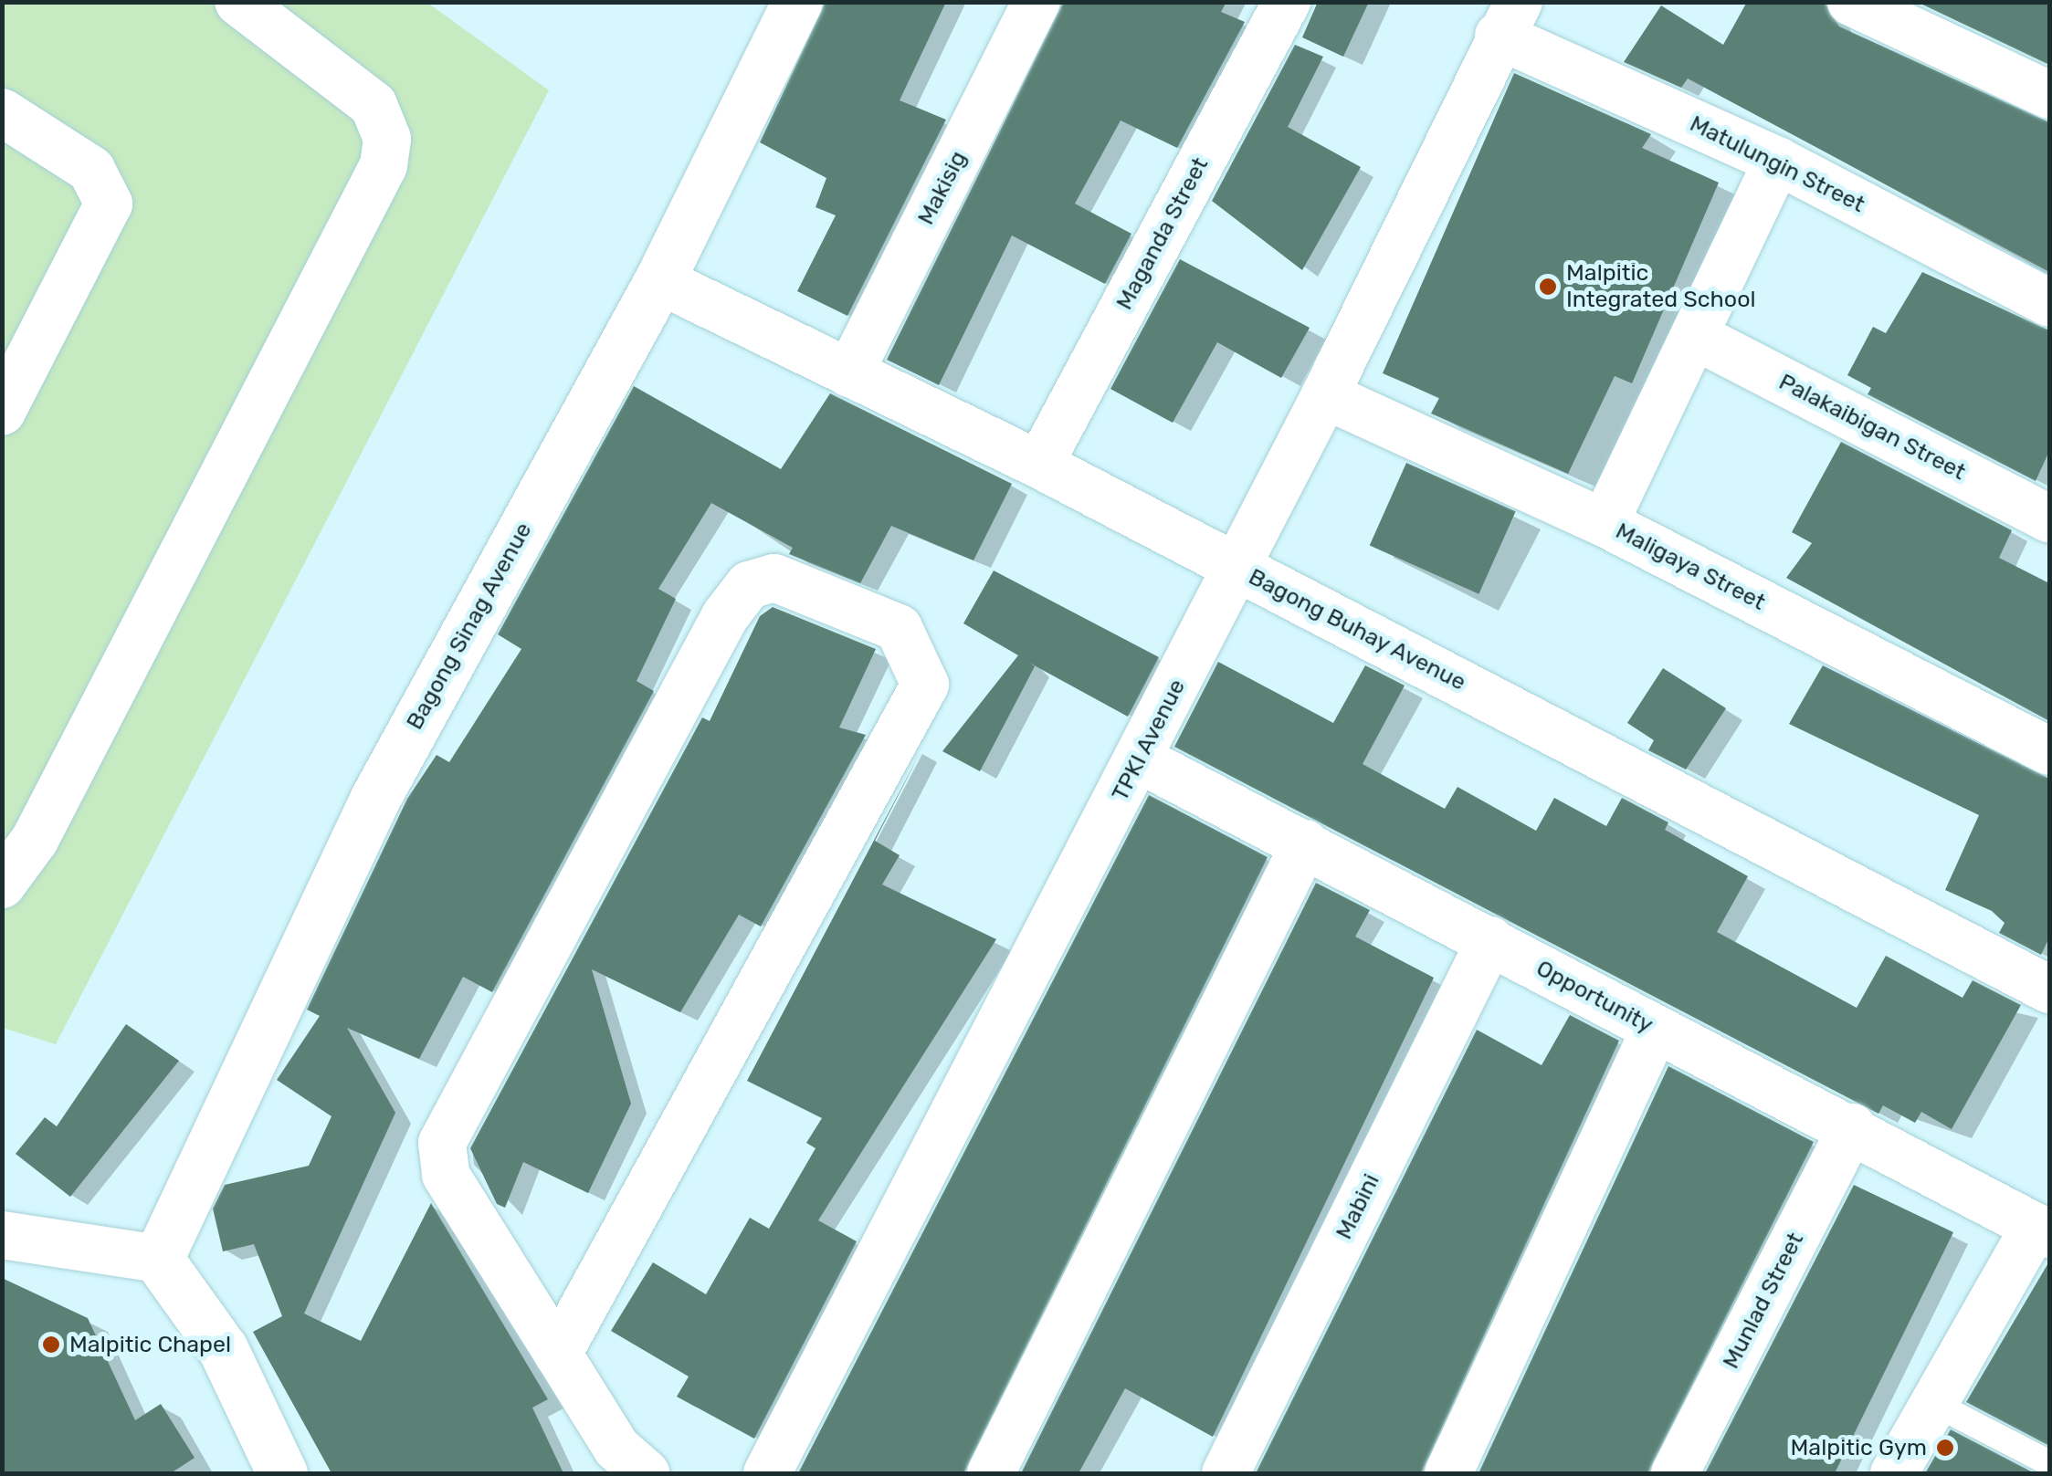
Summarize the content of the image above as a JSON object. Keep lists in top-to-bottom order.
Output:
{
  "streets": {
    "street": [
      "Matulungin Street",
      "Makisig",
      "Maganda Street",
      "Palakaibigan Street",
      "Maligaya Street",
      "Bagong Sinag Avenue",
      "Bagong Buhay Avenue",
      "TPKI Avenue",
      "Opportunity",
      "Mabini",
      "Munlad Street"
    ]
  },
  "crossings": [
    ["Matulungin Street", "TPKI Avenue"],
    ["Makisig", "Bagong Buhay Avenue"],
    ["Maganda Street", "Bagong Buhay Avenue"],
    ["Maligaya Street", "TPKI Avenue"],
    ["Bagong Sinag Avenue", "Bagong Buhay Avenue"],
    ["Bagong Buhay Avenue", "TPKI Avenue"],
    ["TPKI Avenue", "Opportunity"],
    ["Opportunity", "Mabini"],
    ["Opportunity", "Munlad Street"]
  ],
  "places": ["Malpitic Integrated School", "Malpitic Chapel", "Malpitic Gym"]
}
